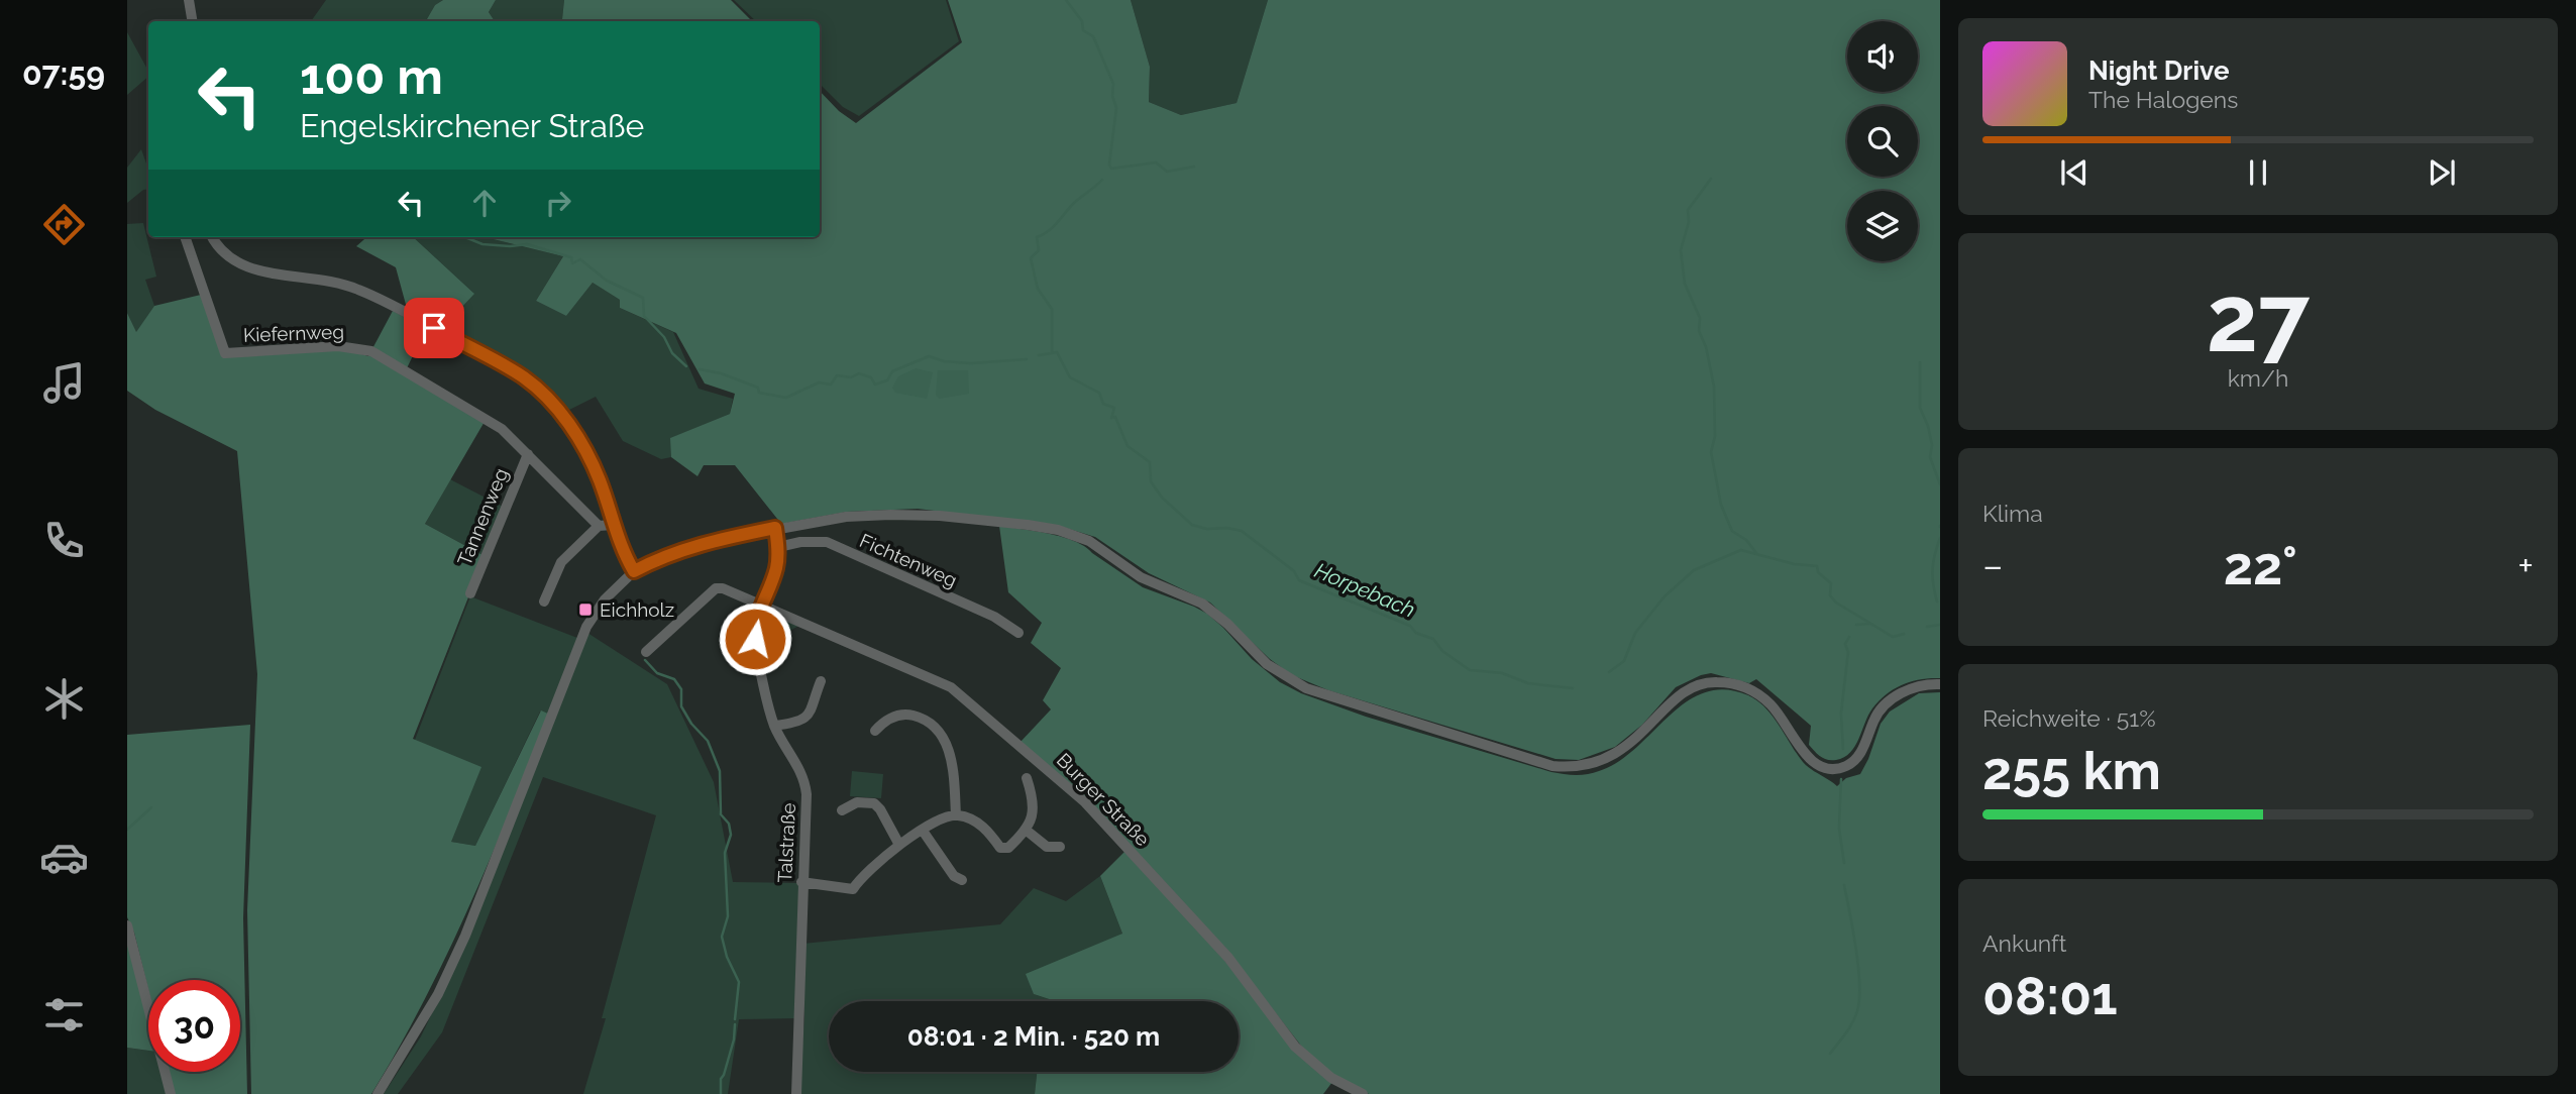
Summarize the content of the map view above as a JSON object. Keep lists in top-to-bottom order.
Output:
{
  "streets": {
    "street": [
      "Kiefernweg",
      "Tannenweg",
      "Fichtenweg",
      "Burger Straße",
      "Talstraße"
    ]
  },
  "crossings": [
    ["Kiefernweg", "Tannenweg"],
    ["Fichtenweg", "Talstraße"],
    ["Burger Straße", "Talstraße"]
  ],
  "water": ["Horpebach"],
  "places": {
    "transit": ["Eichholz"]
  },
  "page": {
    "tabs": "07:59",
    "turn": ["100 m", "Engelskirchener Straße"],
    "song": ["Night Drive", "The Halogens"],
    "tile": [
      ["27", "km/h"],
      "Klima",
      ["Reichweite · 51%", "255 km"],
      ["Ankunft", "08:01"]
    ],
    "heat": ["−", "22°", "+"],
    "limit": "30",
    "trip": "08:01 · 2 Min. · 520 m"
  }
}
